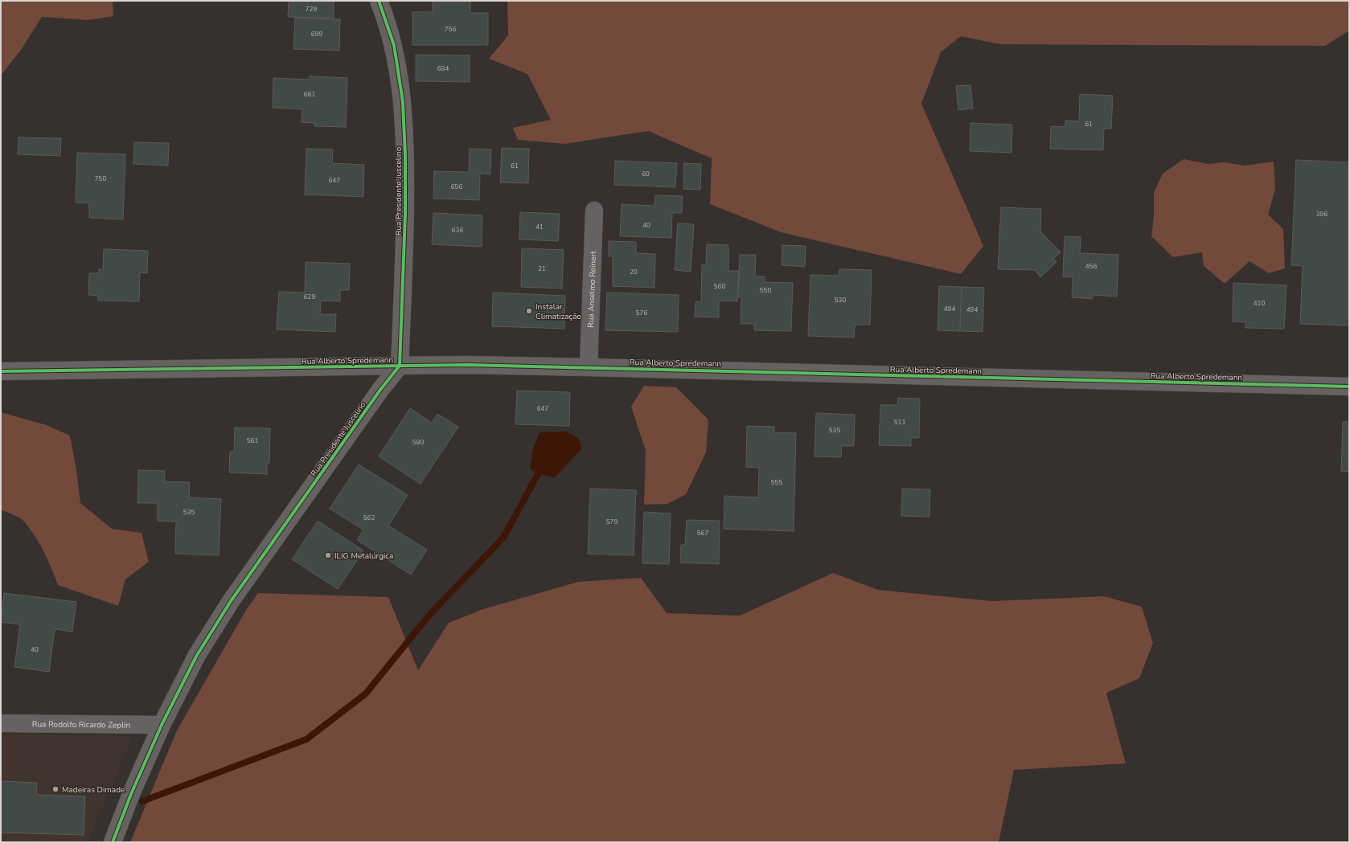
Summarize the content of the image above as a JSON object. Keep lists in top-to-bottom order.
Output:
{
  "streets": {
    "street": [
      "Rua Presidente Juscelino",
      "Rua Anselmo Reinert",
      "Rua Alberto Spredemann",
      "Rua Rodolfo Ricardo Zeplin"
    ]
  },
  "crossings": [
    ["Rua Presidente Juscelino", "Rua Alberto Spredemann"],
    ["Rua Presidente Juscelino", "Rua Rodolfo Ricardo Zeplin"],
    ["Rua Anselmo Reinert", "Rua Alberto Spredemann"]
  ],
  "places": ["Instalar Climatização", "ILIG Metalúrgica", "Madeiras Dimade"],
  "house_numbers": [
    "729",
    "756",
    "699",
    "684",
    "681",
    "61",
    "61",
    "60",
    "750",
    "647",
    "656",
    "396",
    "40",
    "41",
    "636",
    "456",
    "21",
    "20",
    "560",
    "550",
    "629",
    "530",
    "410",
    "494",
    "494",
    "576",
    "647",
    "511",
    "535",
    "561",
    "580",
    "555",
    "535",
    "562",
    "579",
    "567",
    "40"
  ]
}
